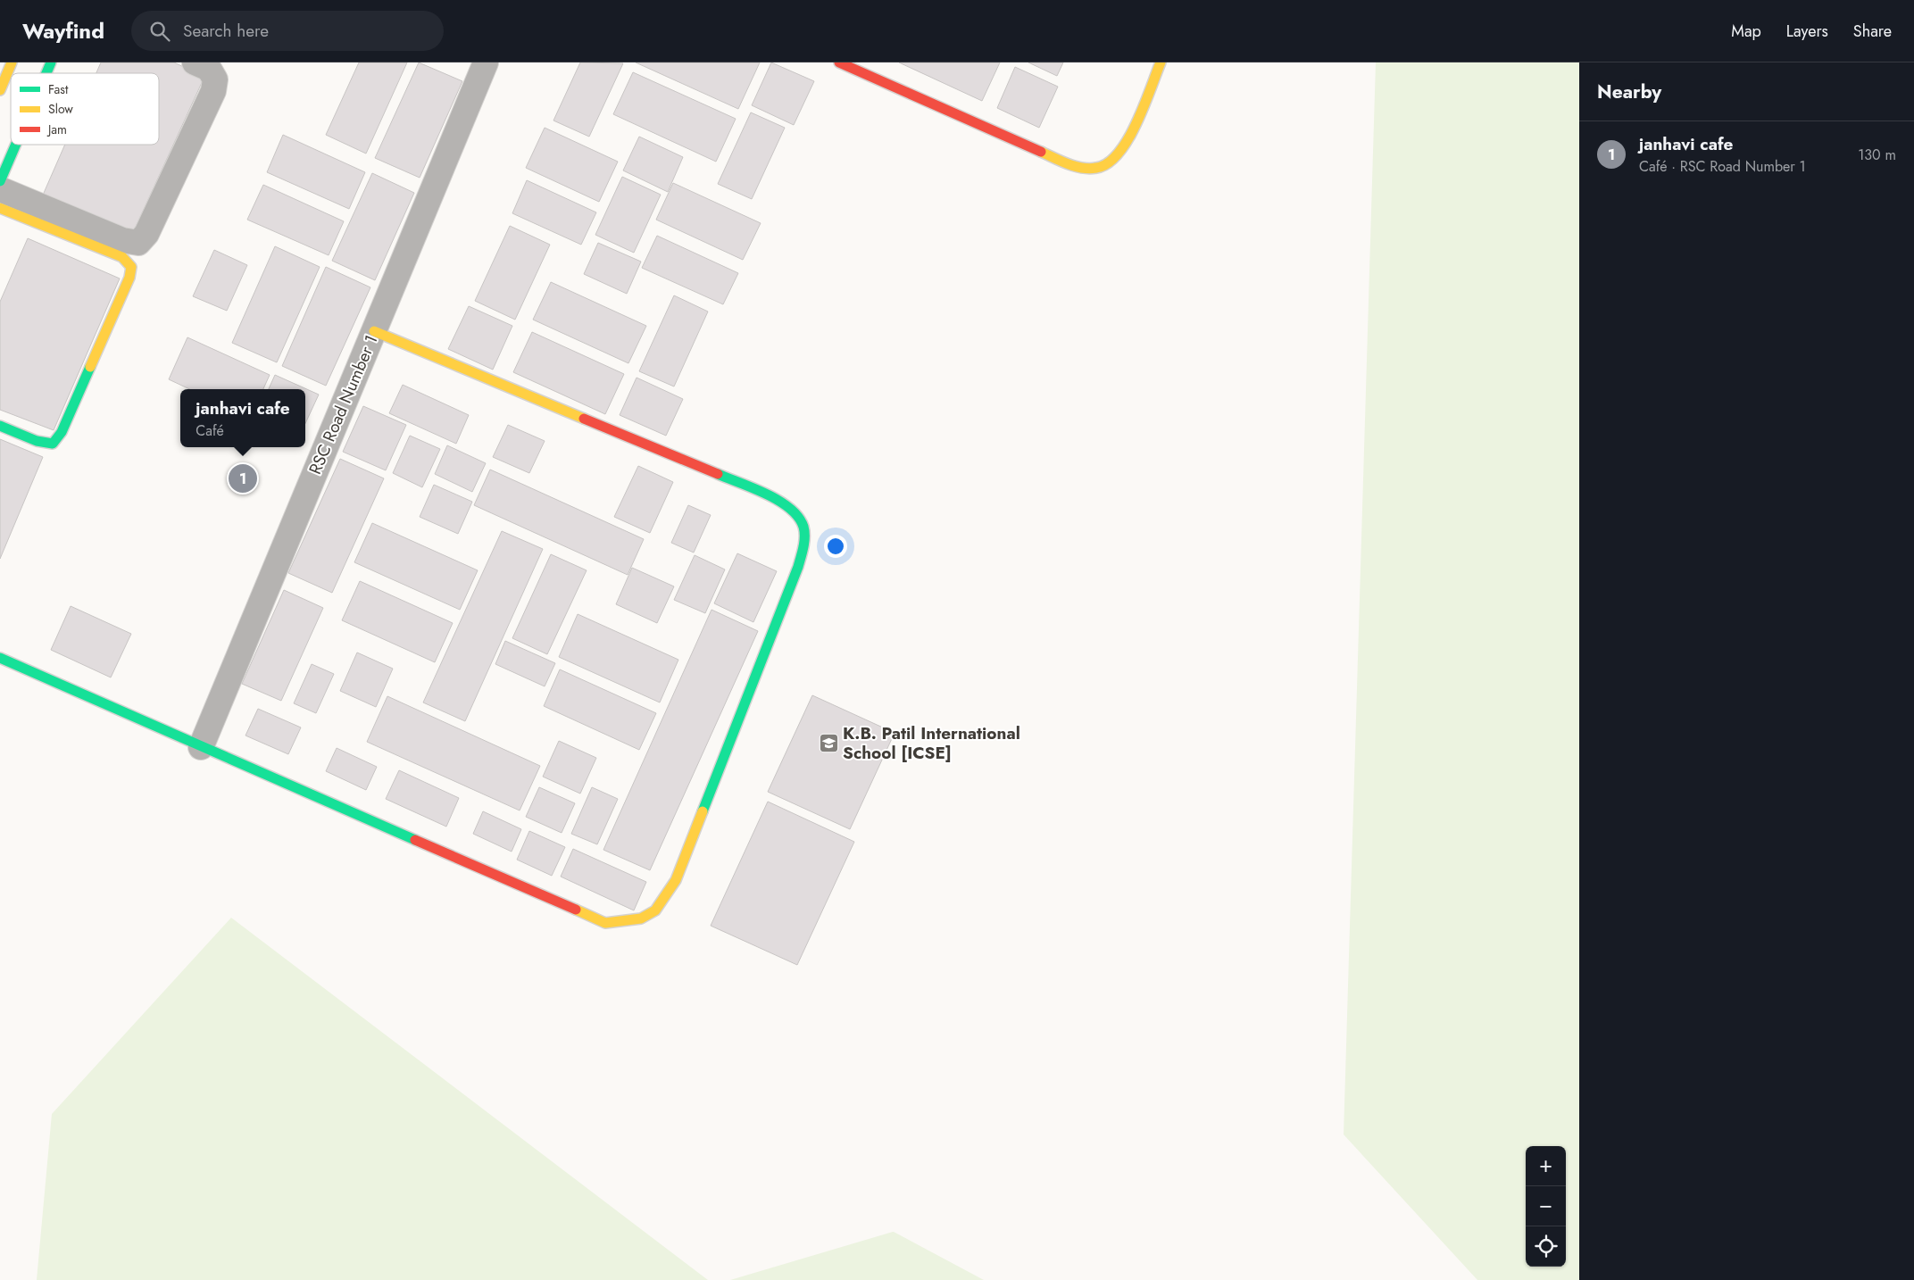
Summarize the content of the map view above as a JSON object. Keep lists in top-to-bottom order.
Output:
{
  "streets": {
    "street": ["RSC Road Number 1"]
  },
  "places": {
    "school or university": ["K.B. Patil International School [ICSE]"]
  },
  "legend": ["Fast", "Slow", "Jam"],
  "page": {
    "header": "Wayfind",
    "search": "Search here",
    "nav": ["Map", "Layers", "Share"],
    "heading": "Nearby",
    "list": [
      {
        "mark": "1",
        "name": "janhavi cafe",
        "note": "Café · RSC Road Number 1",
        "value": "130 m"
      }
    ],
    "popup": ["janhavi cafe", "Café"],
    "pins": "1",
    "map_buttons": ["+", "−"]
  }
}
